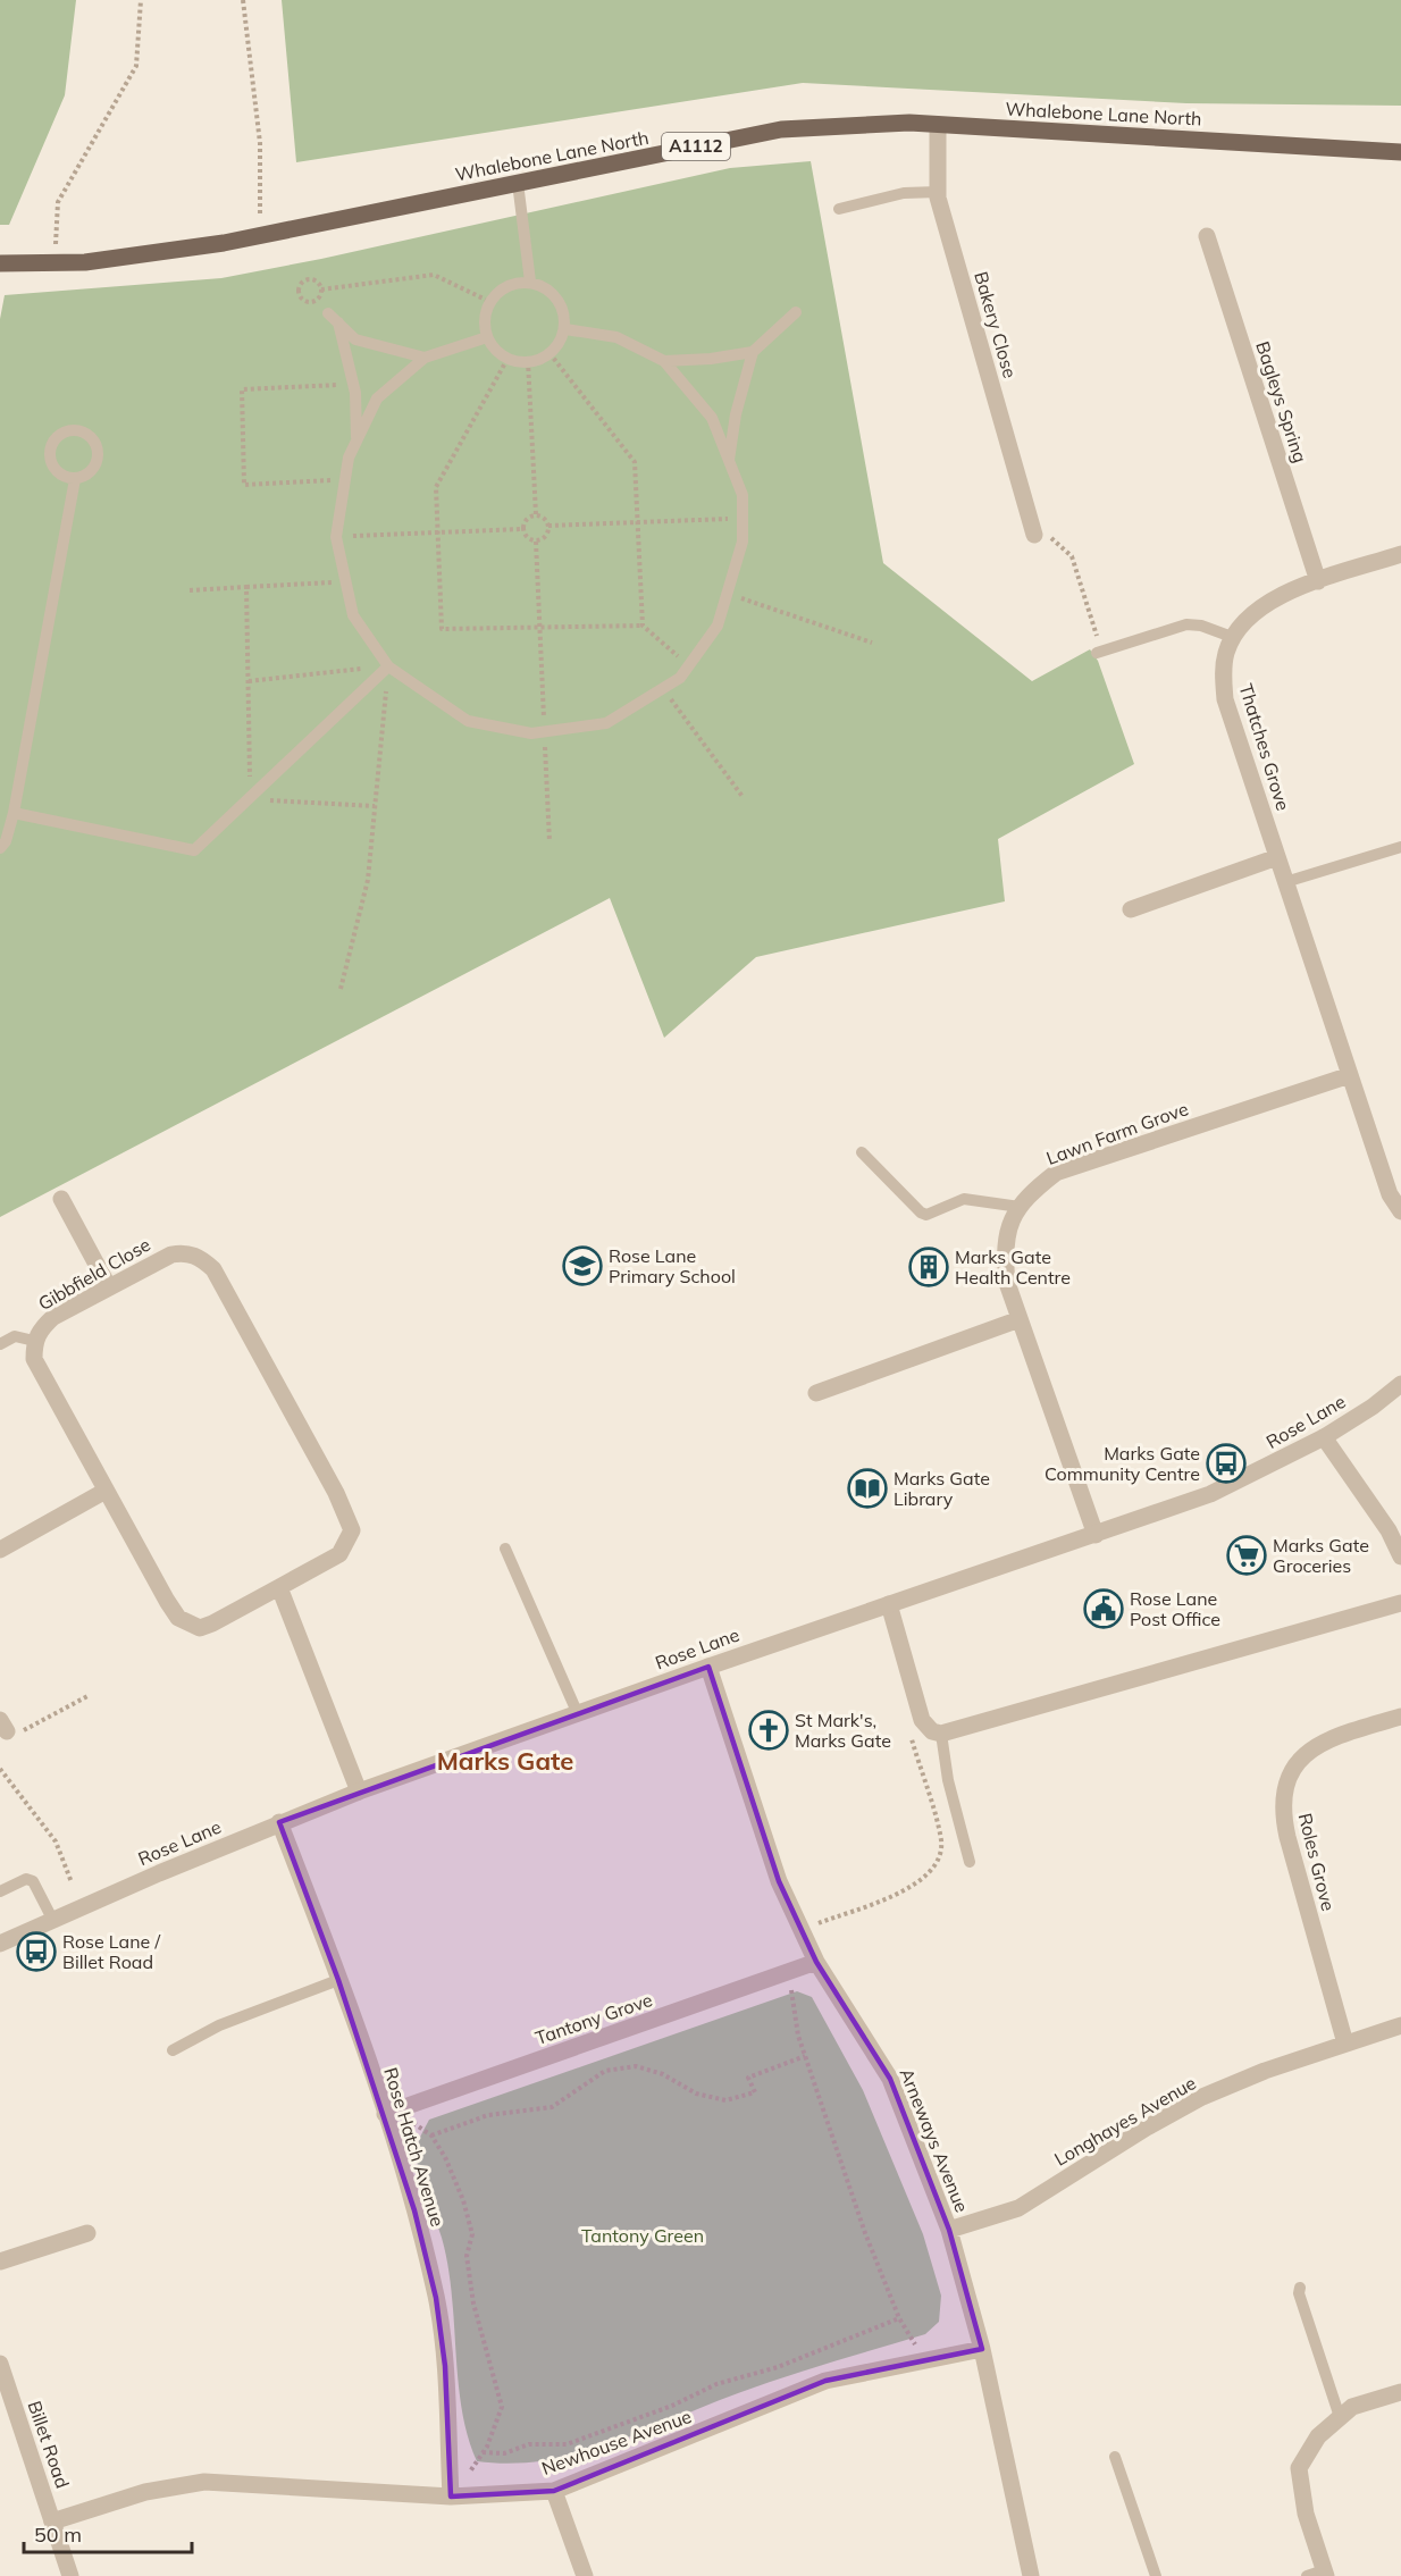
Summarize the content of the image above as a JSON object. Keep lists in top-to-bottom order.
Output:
{
  "streets": {
    "main road": ["Whalebone Lane North", "A1112"],
    "street": [
      "Bakery Close",
      "Bagleys Spring",
      "Thatches Grove",
      "Lawn Farm Grove",
      "Gibbfield Close",
      "Rose Lane",
      "Roles Grove",
      "Tantony Grove",
      "Longhayes Avenue",
      "Arneways Avenue",
      "Rose Hatch Avenue",
      "Newhouse Avenue",
      "Billet Road"
    ]
  },
  "crossings": [
    ["Whalebone Lane North", "Bakery Close"],
    ["Thatches Grove", "Lawn Farm Grove"],
    ["Lawn Farm Grove", "Rose Lane"],
    ["Rose Lane", "Arneways Avenue"],
    ["Rose Lane", "Rose Hatch Avenue"],
    ["Roles Grove", "Longhayes Avenue"],
    ["Tantony Grove", "Arneways Avenue"],
    ["Tantony Grove", "Rose Hatch Avenue"],
    ["Longhayes Avenue", "Arneways Avenue"],
    ["Arneways Avenue", "Newhouse Avenue"],
    ["Rose Hatch Avenue", "Newhouse Avenue"],
    ["Newhouse Avenue", "Billet Road"]
  ],
  "districts": ["Marks Gate"],
  "parks": ["Tantony Green"],
  "places": {
    "school or university": ["Rose Lane Primary School"],
    "building": ["Marks Gate Health Centre"],
    "bus stop": ["Marks Gate Community Centre", "Rose Lane / Billet Road"],
    "library": ["Marks Gate Library"],
    "supermarket": ["Marks Gate Groceries"],
    "public building": ["Rose Lane Post Office"],
    "church": ["St Mark's, Marks Gate"]
  },
  "scale_bar": "50 m"
}
